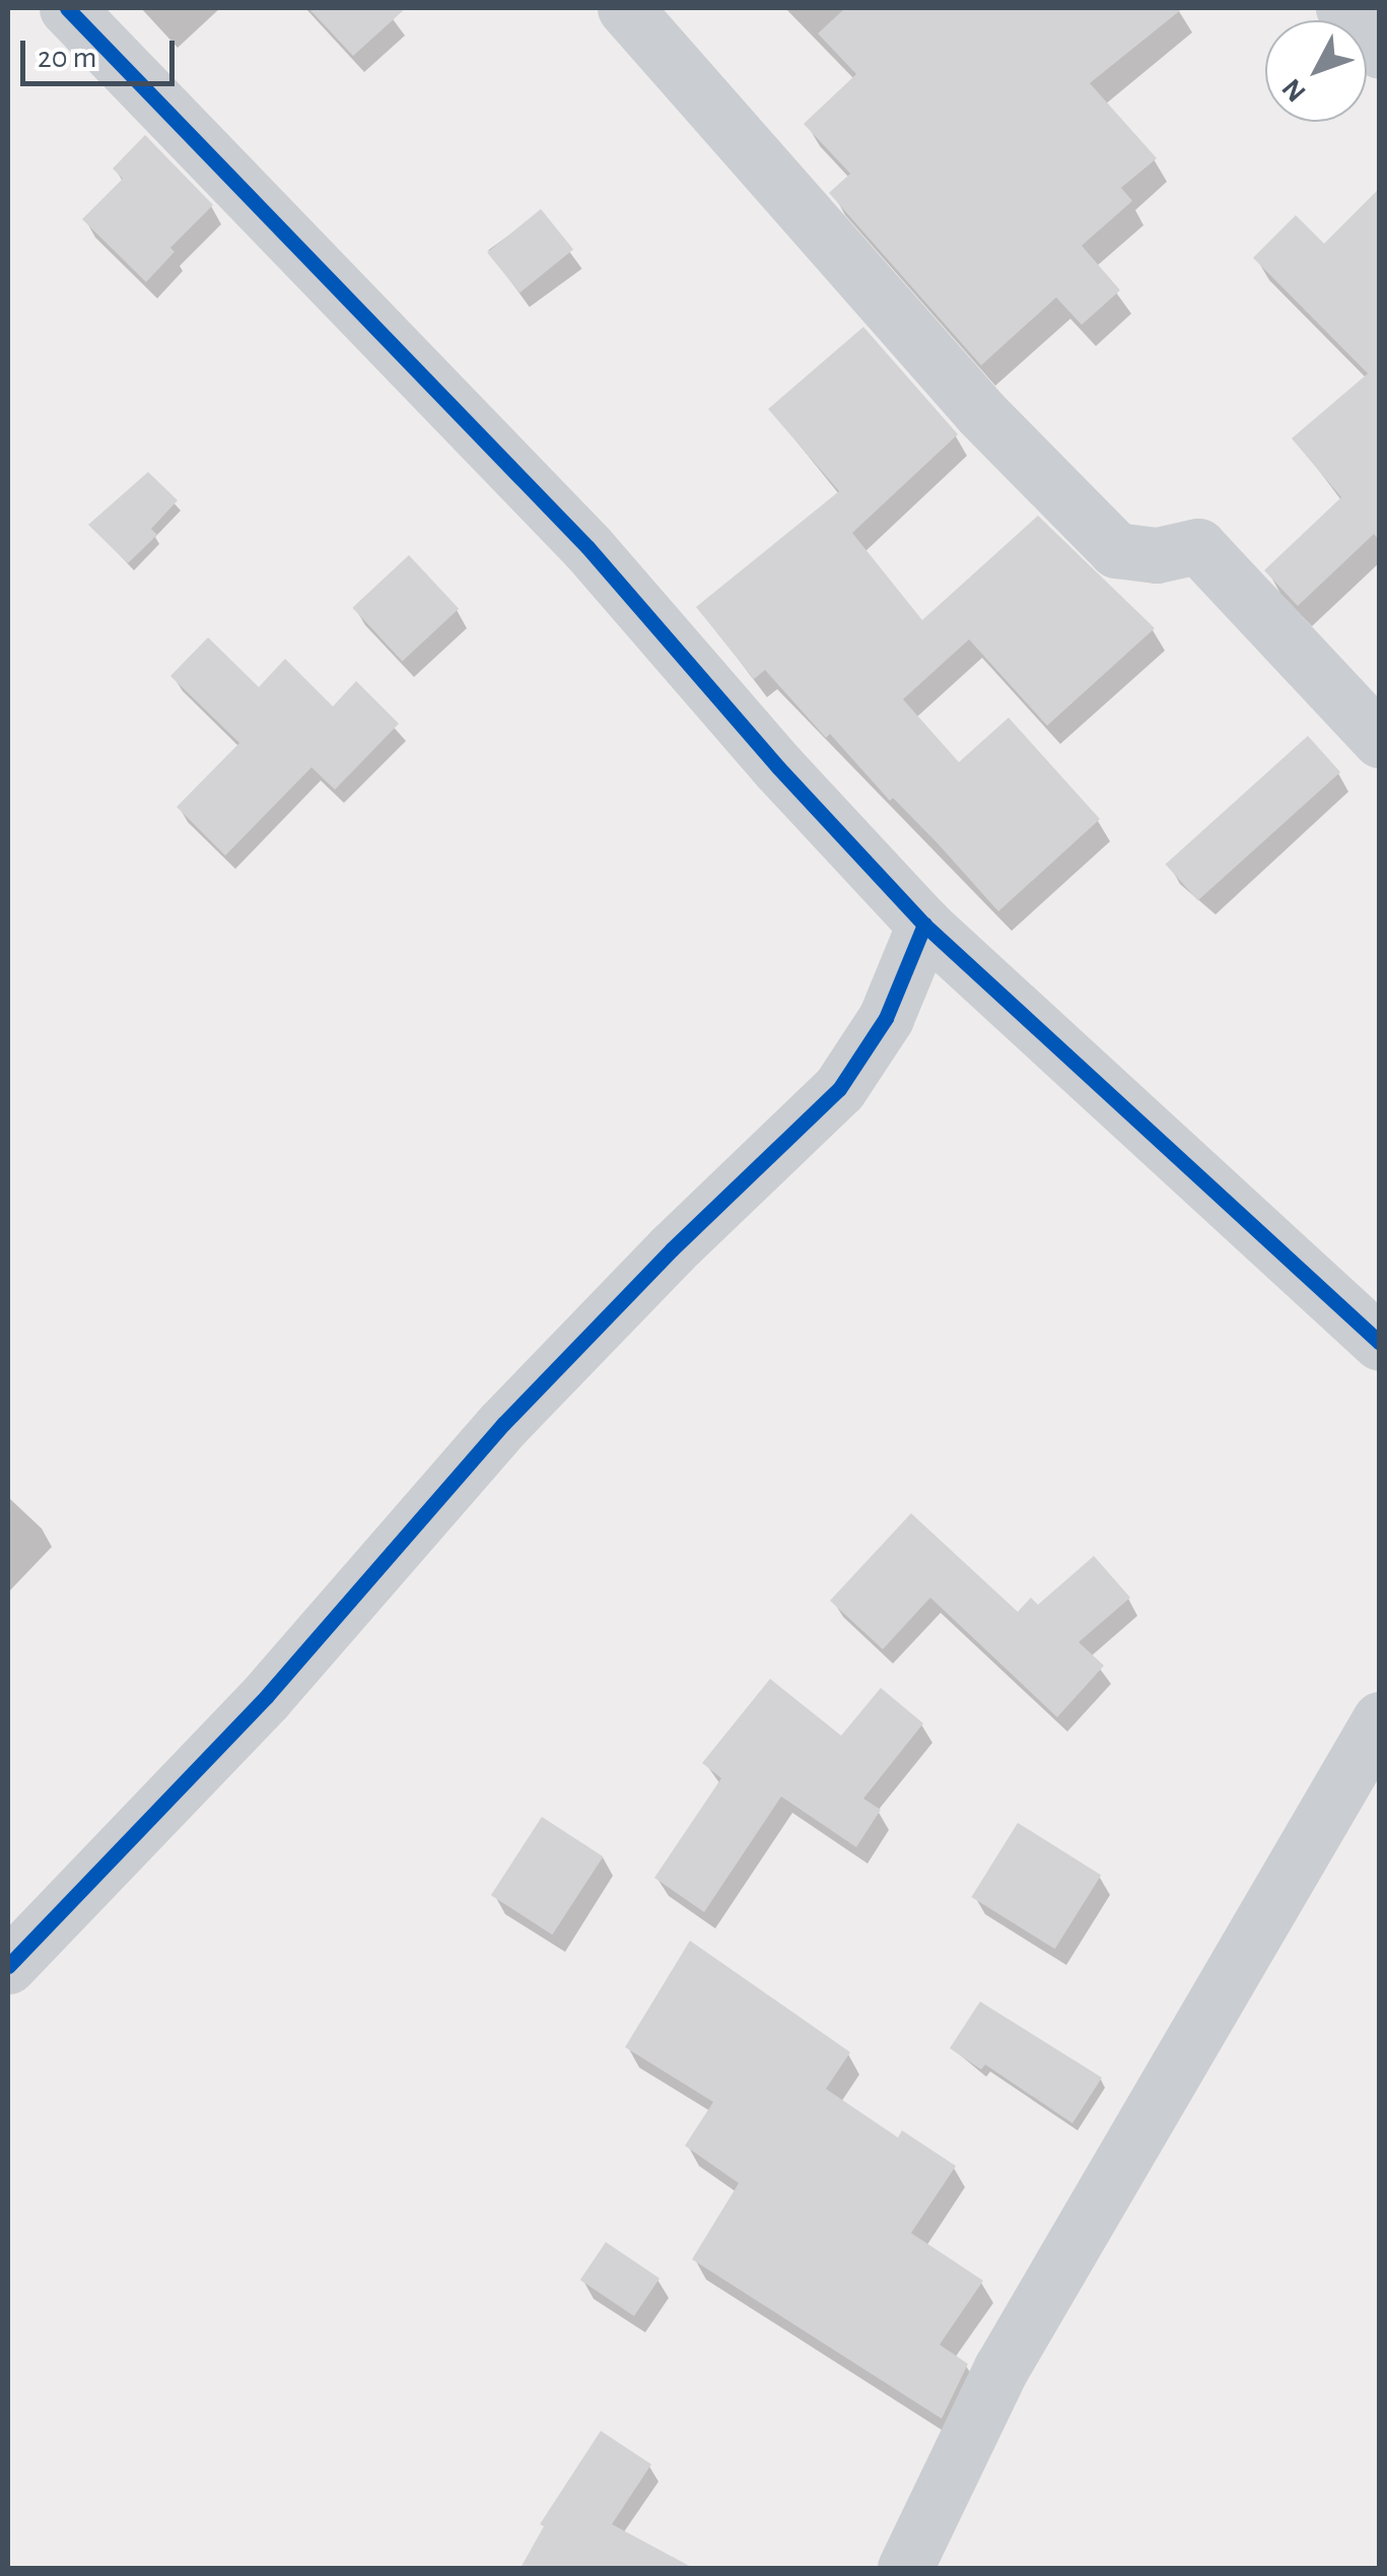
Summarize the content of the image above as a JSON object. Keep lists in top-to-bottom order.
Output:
{
  "scale_bar": "20 m",
  "north": "bottom left"
}
